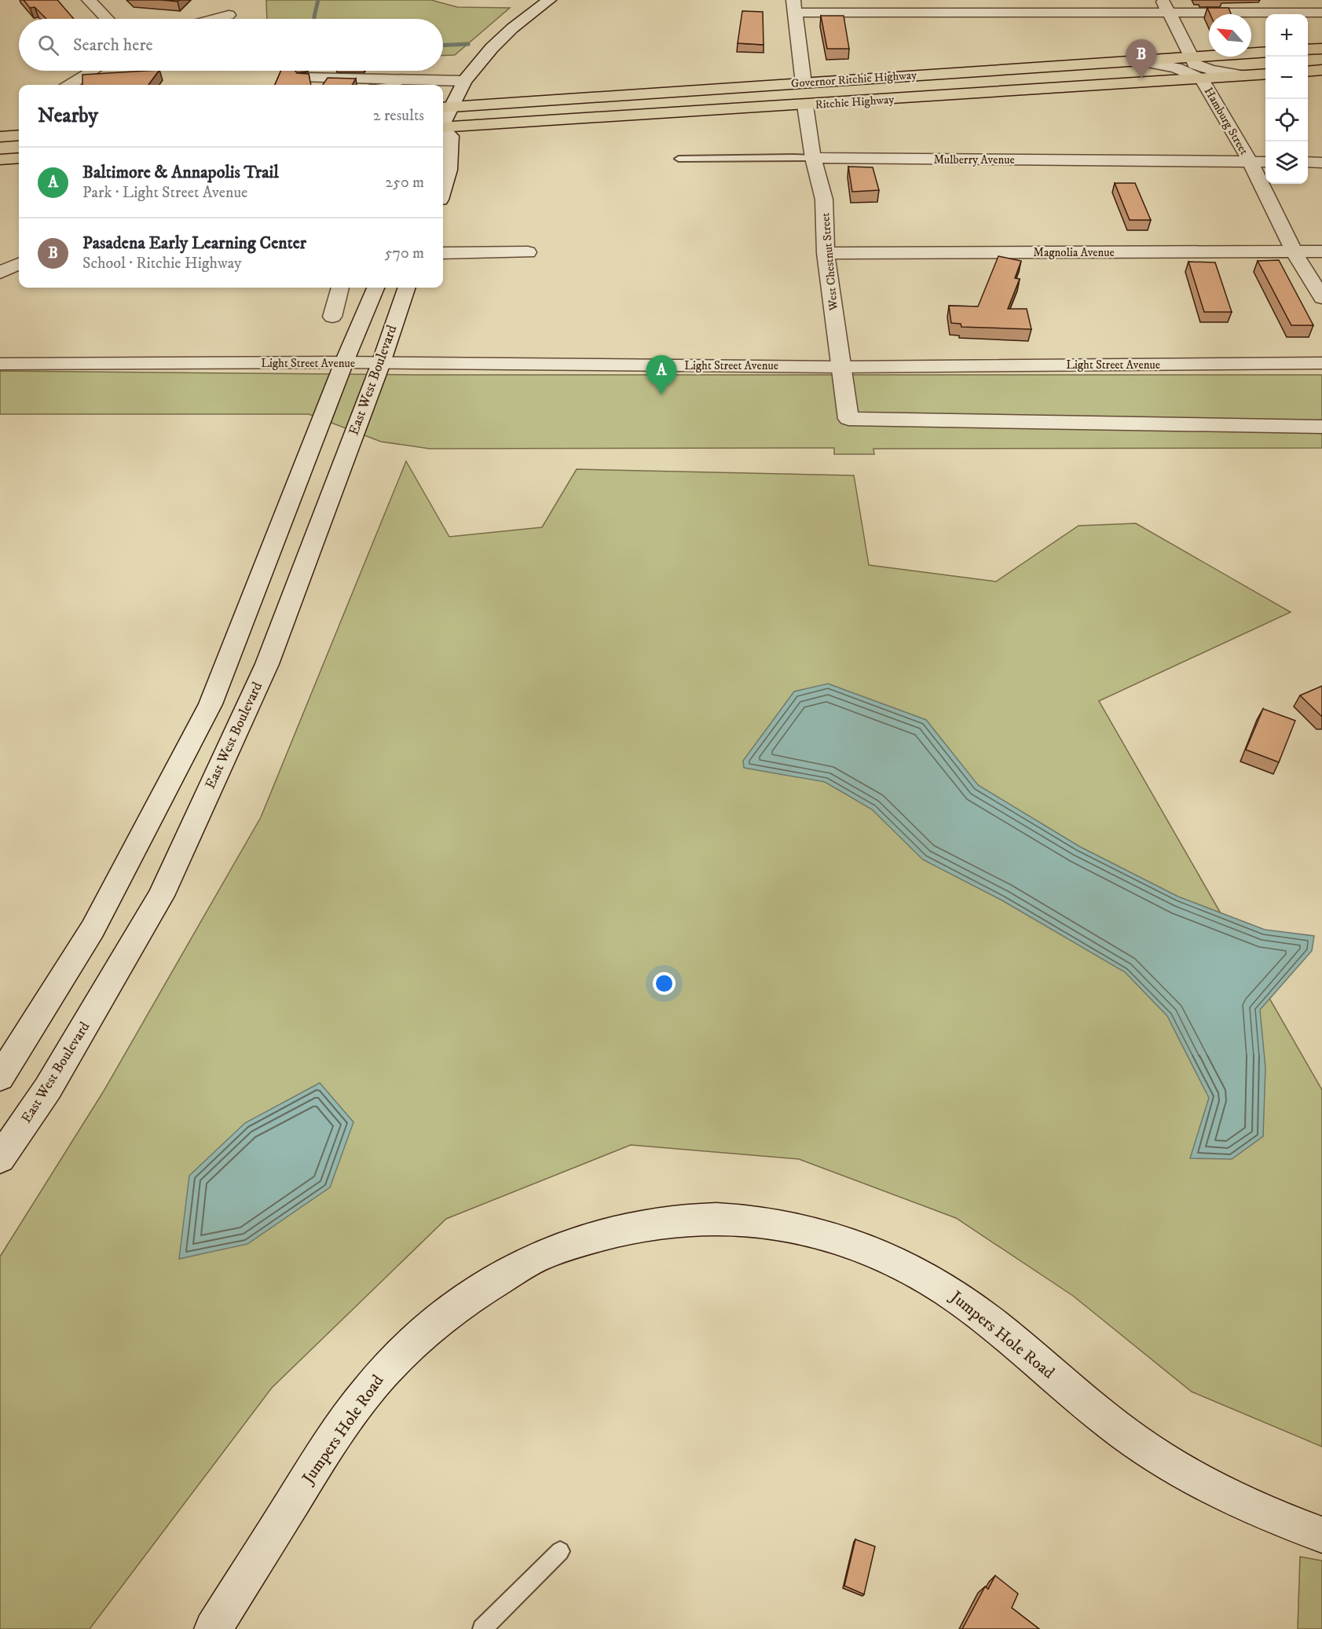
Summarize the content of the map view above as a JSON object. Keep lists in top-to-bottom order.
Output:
{
  "streets": {
    "highway": ["Governor Ritchie Highway", "Ritchie Highway"],
    "street": [
      "Hamburg Street",
      "Mulberry Avenue",
      "Magnolia Avenue",
      "West Chestnut Street",
      "Light Street Avenue",
      "East West Boulevard",
      "Jumpers Hole Road"
    ]
  },
  "crossings": [
    ["Governor Ritchie Highway", "Hamburg Street"],
    ["Ritchie Highway", "Hamburg Street"],
    ["Ritchie Highway", "West Chestnut Street"],
    ["Hamburg Street", "Mulberry Avenue"],
    ["Hamburg Street", "Magnolia Avenue"],
    ["Mulberry Avenue", "West Chestnut Street"],
    ["Magnolia Avenue", "West Chestnut Street"],
    ["West Chestnut Street", "Light Street Avenue"],
    ["Light Street Avenue", "East West Boulevard"]
  ],
  "north": "top left",
  "page": {
    "map_buttons": ["+", "−"],
    "search": "Search here",
    "pins": ["B", "A"],
    "heading": ["Nearby", "2 results"],
    "list": [
      {
        "mark": "A",
        "name": "Baltimore & Annapolis Trail",
        "note": "Park · Light Street Avenue",
        "value": "250 m"
      },
      {
        "mark": "B",
        "name": "Pasadena Early Learning Center",
        "note": "School · Ritchie Highway",
        "value": "570 m"
      }
    ]
  }
}
